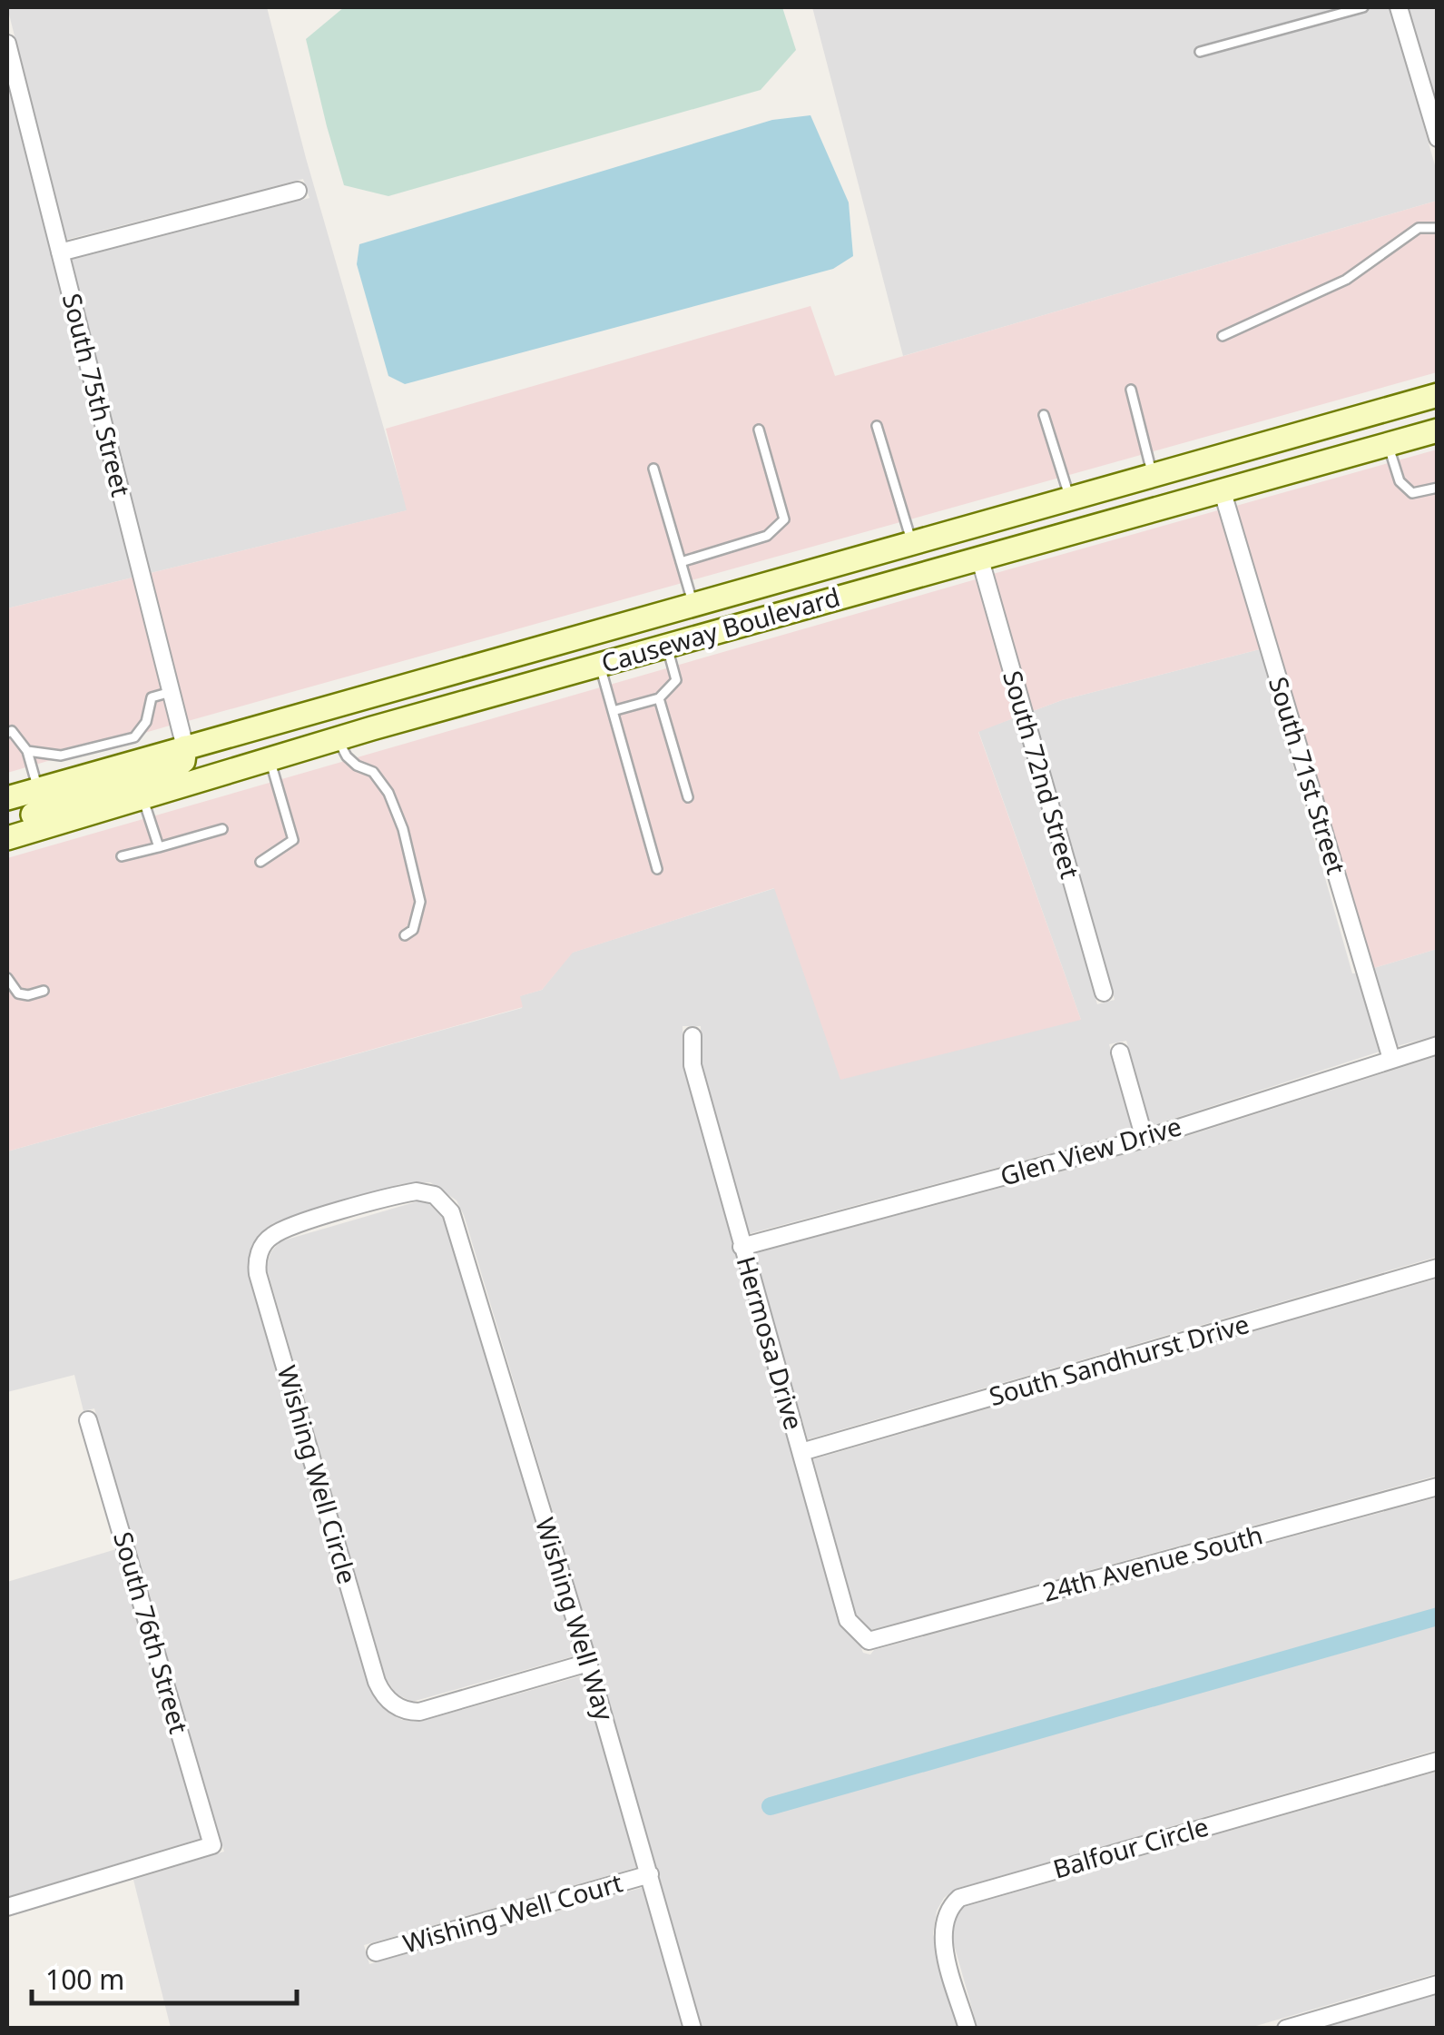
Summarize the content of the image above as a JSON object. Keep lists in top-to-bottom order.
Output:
{
  "streets": {
    "main road": ["Causeway Boulevard"],
    "street": [
      "South 75th Street",
      "South 72nd Street",
      "South 71st Street",
      "Glen View Drive",
      "Hermosa Drive",
      "South Sandhurst Drive",
      "Wishing Well Circle",
      "24th Avenue South",
      "Wishing Well Way",
      "South 76th Street",
      "Balfour Circle",
      "Wishing Well Court"
    ]
  },
  "crossings": [
    ["South 75th Street", "Causeway Boulevard"],
    ["Causeway Boulevard", "South 72nd Street"],
    ["Causeway Boulevard", "South 71st Street"],
    ["South 71st Street", "Glen View Drive"],
    ["Glen View Drive", "Hermosa Drive"],
    ["Hermosa Drive", "South Sandhurst Drive"],
    ["Hermosa Drive", "24th Avenue South"],
    ["Wishing Well Circle", "Wishing Well Way"],
    ["Wishing Well Way", "Wishing Well Court"]
  ],
  "scale_bar": "100 m"
}
